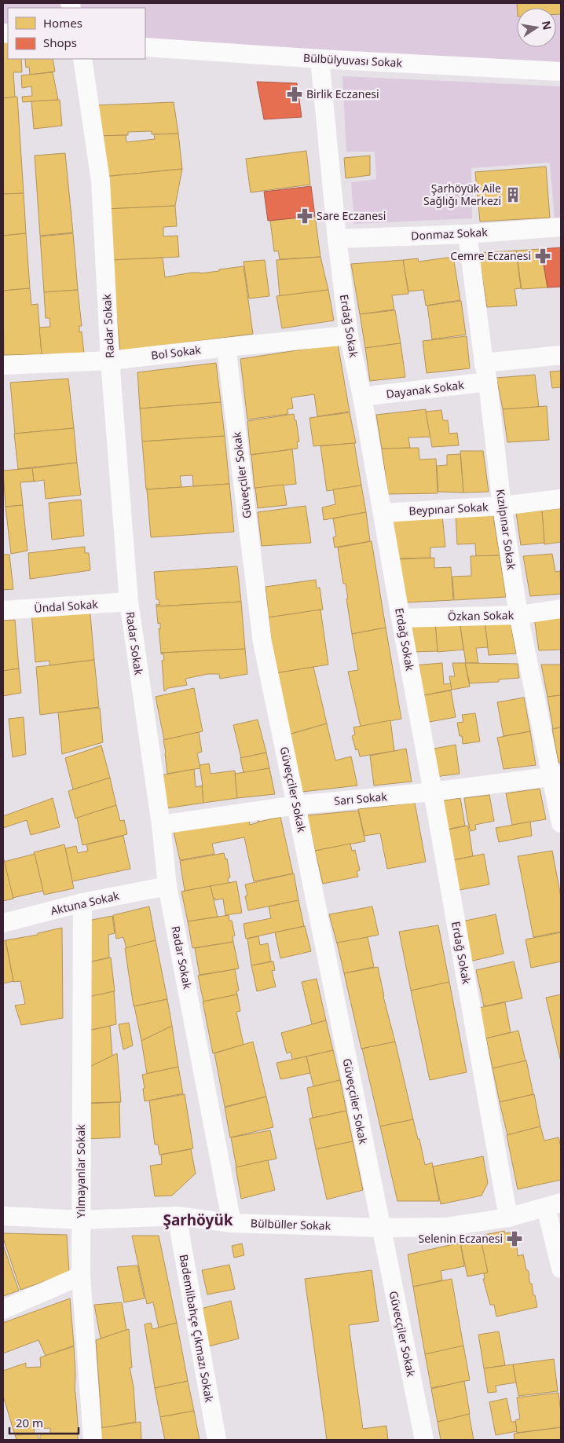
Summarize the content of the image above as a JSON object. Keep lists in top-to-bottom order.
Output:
{
  "streets": {
    "street": [
      "Bülbülyuvası Sokak",
      "Donmaz Sokak",
      "Radar Sokak",
      "Erdağ Sokak",
      "Bol Sokak",
      "Dayanak Sokak",
      "Güveçciler Sokak",
      "Beypınar Sokak",
      "Kızılpınar Sokak",
      "Ündal Sokak",
      "Özkan Sokak",
      "Sarı Sokak",
      "Aktuna Sokak",
      "Yılmayanlar Sokak",
      "Bülbüller Sokak",
      "Bademlibahçe Çıkmazı Sokak",
      "Güvecçiler Sokak"
    ]
  },
  "crossings": [
    ["Bülbülyuvası Sokak", "Erdağ Sokak"],
    ["Donmaz Sokak", "Erdağ Sokak"],
    ["Donmaz Sokak", "Kızılpınar Sokak"],
    ["Radar Sokak", "Bol Sokak"],
    ["Radar Sokak", "Ündal Sokak"],
    ["Radar Sokak", "Sarı Sokak"],
    ["Radar Sokak", "Aktuna Sokak"],
    ["Radar Sokak", "Bülbüller Sokak"],
    ["Erdağ Sokak", "Bol Sokak"],
    ["Erdağ Sokak", "Dayanak Sokak"],
    ["Erdağ Sokak", "Beypınar Sokak"],
    ["Erdağ Sokak", "Özkan Sokak"],
    ["Erdağ Sokak", "Sarı Sokak"],
    ["Erdağ Sokak", "Bülbüller Sokak"],
    ["Bol Sokak", "Güveçciler Sokak"],
    ["Dayanak Sokak", "Kızılpınar Sokak"],
    ["Güveçciler Sokak", "Sarı Sokak"],
    ["Güveçciler Sokak", "Bülbüller Sokak"],
    ["Güveçciler Sokak", "Güvecçiler Sokak"],
    ["Beypınar Sokak", "Kızılpınar Sokak"],
    ["Kızılpınar Sokak", "Özkan Sokak"],
    ["Kızılpınar Sokak", "Sarı Sokak"],
    ["Aktuna Sokak", "Yılmayanlar Sokak"],
    ["Yılmayanlar Sokak", "Bülbüller Sokak"],
    ["Bülbüller Sokak", "Bademlibahçe Çıkmazı Sokak"],
    ["Bülbüller Sokak", "Güvecçiler Sokak"]
  ],
  "districts": ["Şarhöyük"],
  "places": {
    "pharmacy": [
      "Birlik Eczanesi",
      "Sare Eczanesi",
      "Cemre Eczanesi",
      "Selenin Eczanesi"
    ],
    "building": ["Şarhöyük Aile Sağlığı Merkezi"]
  },
  "legend": ["Homes", "Shops"],
  "scale_bar": "20 m",
  "north": "right"
}
